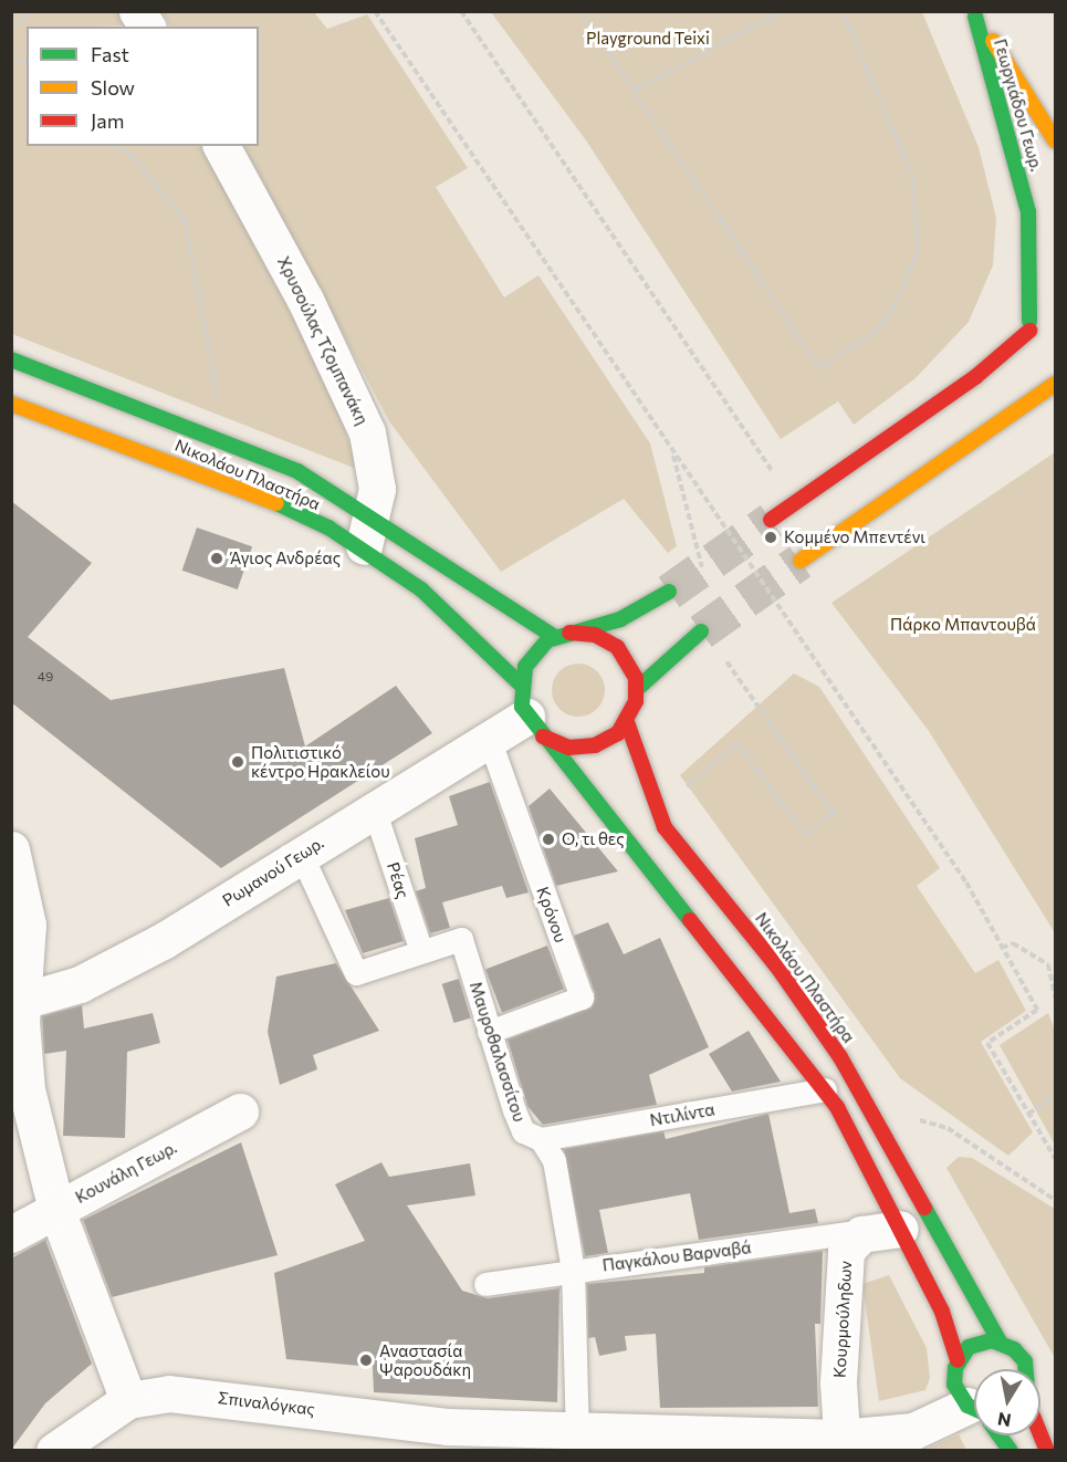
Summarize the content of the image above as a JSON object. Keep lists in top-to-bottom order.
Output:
{
  "streets": {
    "main road": ["Γεωργιάδου Γεωρ.", "Νικολάου Πλαστήρα"],
    "street": [
      "Χρυσούλας Τζομπανάκη",
      "Ρωμανού Γεωρ.",
      "Κουνάλη Γεωρ.",
      "Κουρμούληδων",
      "Σπιναλόγκας"
    ],
    "lane": [
      "Ρέας",
      "Κρόνου",
      "Μαυροθαλασσίτου",
      "Ντιλίντα",
      "Παγκάλου Βαρναβά"
    ]
  },
  "crossings": [
    ["Χρυσούλας Τζομπανάκη", "Νικολάου Πλαστήρα"],
    ["Νικολάου Πλαστήρα", "Ρωμανού Γεωρ."],
    ["Νικολάου Πλαστήρα", "Ντιλίντα"],
    ["Νικολάου Πλαστήρα", "Παγκάλου Βαρναβά"],
    ["Νικολάου Πλαστήρα", "Κουρμούληδων"],
    ["Ρωμανού Γεωρ.", "Ρέας"],
    ["Ρωμανού Γεωρ.", "Κρόνου"],
    ["Ρωμανού Γεωρ.", "Μαυροθαλασσίτου"],
    ["Ρέας", "Μαυροθαλασσίτου"],
    ["Κρόνου", "Μαυροθαλασσίτου"],
    ["Μαυροθαλασσίτου", "Ντιλίντα"],
    ["Μαυροθαλασσίτου", "Παγκάλου Βαρναβά"],
    ["Μαυροθαλασσίτου", "Σπιναλόγκας"],
    ["Παγκάλου Βαρναβά", "Κουρμούληδων"],
    ["Κουρμούληδων", "Σπιναλόγκας"]
  ],
  "parks": ["Playground Teixi", "Πάρκο Μπαντουβά"],
  "places": [
    "Κομμένο Μπεντένι",
    "Άγιος Ανδρέας",
    "Πολιτιστικό κέντρο Ηρακλείου",
    "Ό, τι θες",
    "Αναστασία Ψαρουδάκη"
  ],
  "house_numbers": ["49"],
  "legend": ["Fast", "Slow", "Jam"],
  "north": "bottom"
}
